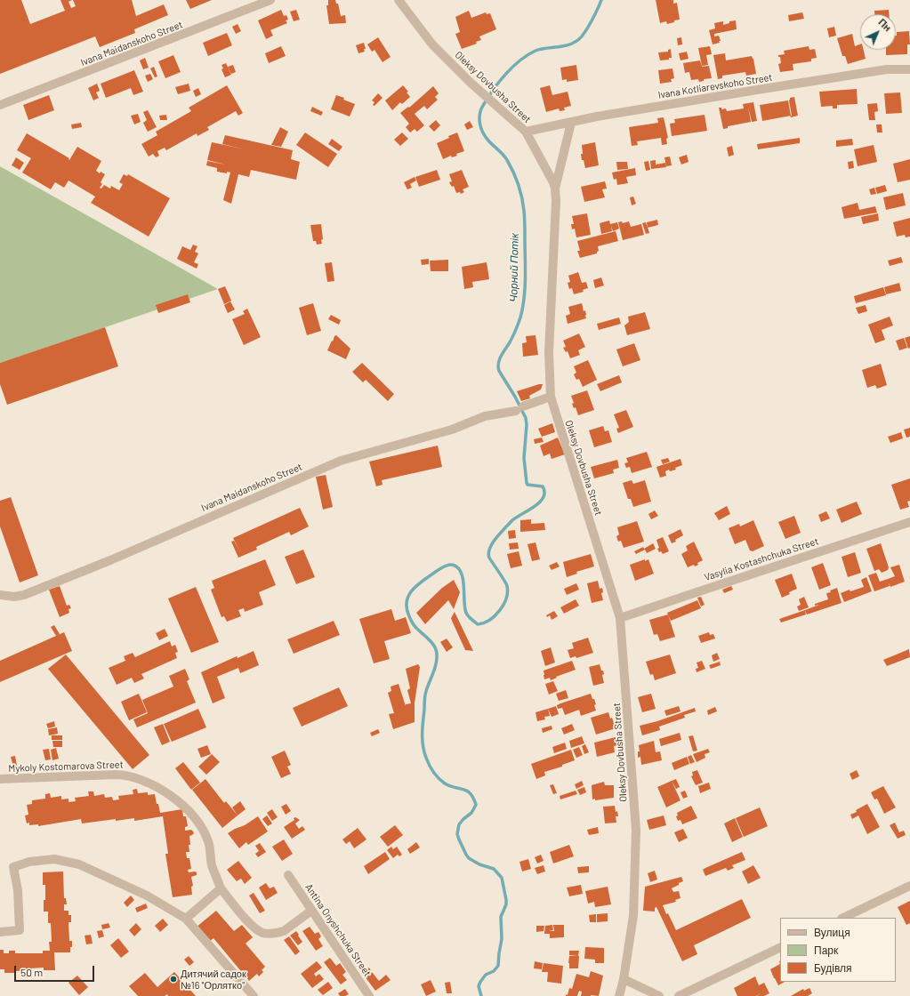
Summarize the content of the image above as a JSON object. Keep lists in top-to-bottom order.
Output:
{
  "streets": {
    "street": [
      "Ivana Maidanskoho Street",
      "Ivana Kotliarevskoho Street",
      "Oleksy Dovbusha Street",
      "Vasylia Kostashchuka Street",
      "Mykoly Kostomarova Street",
      "Antina Onyshchuka Street"
    ]
  },
  "crossings": [
    ["Ivana Maidanskoho Street", "Oleksy Dovbusha Street"],
    ["Ivana Kotliarevskoho Street", "Oleksy Dovbusha Street"],
    ["Oleksy Dovbusha Street", "Vasylia Kostashchuka Street"],
    ["Mykoly Kostomarova Street", "Antina Onyshchuka Street"]
  ],
  "water": ["Чорний Потік"],
  "places": ["Дитячий садок №16 \"Орлятко\""],
  "legend": ["Вулиця", "Парк", "Будівля"],
  "scale_bar": "50 m",
  "north": "top right"
}
